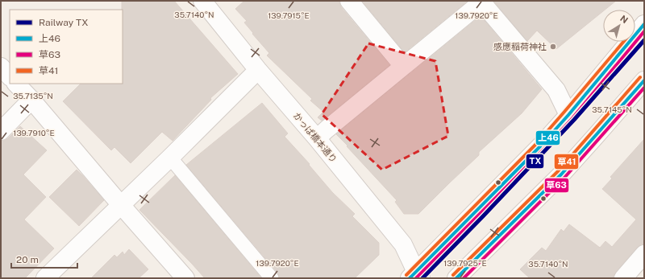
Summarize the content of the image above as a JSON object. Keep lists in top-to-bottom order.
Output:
{
  "streets": {
    "street": ["かっぱ橋本通り"]
  },
  "places": ["感應稲荷神社"],
  "lines": [
    "transit line 上46",
    "transit line 草63",
    "rail line TX",
    "transit line 草41"
  ],
  "legend": [
    "Railway TX",
    "上46",
    "草63",
    "草41"
  ],
  "scale_bar": "20 m",
  "north": "top right",
  "coordinates": [
    "35.7140°N",
    "139.7915°E",
    "139.7920°E",
    "35.7135°N",
    "35.7145°N",
    "139.7910°E",
    "139.7925°E"
  ]
}
